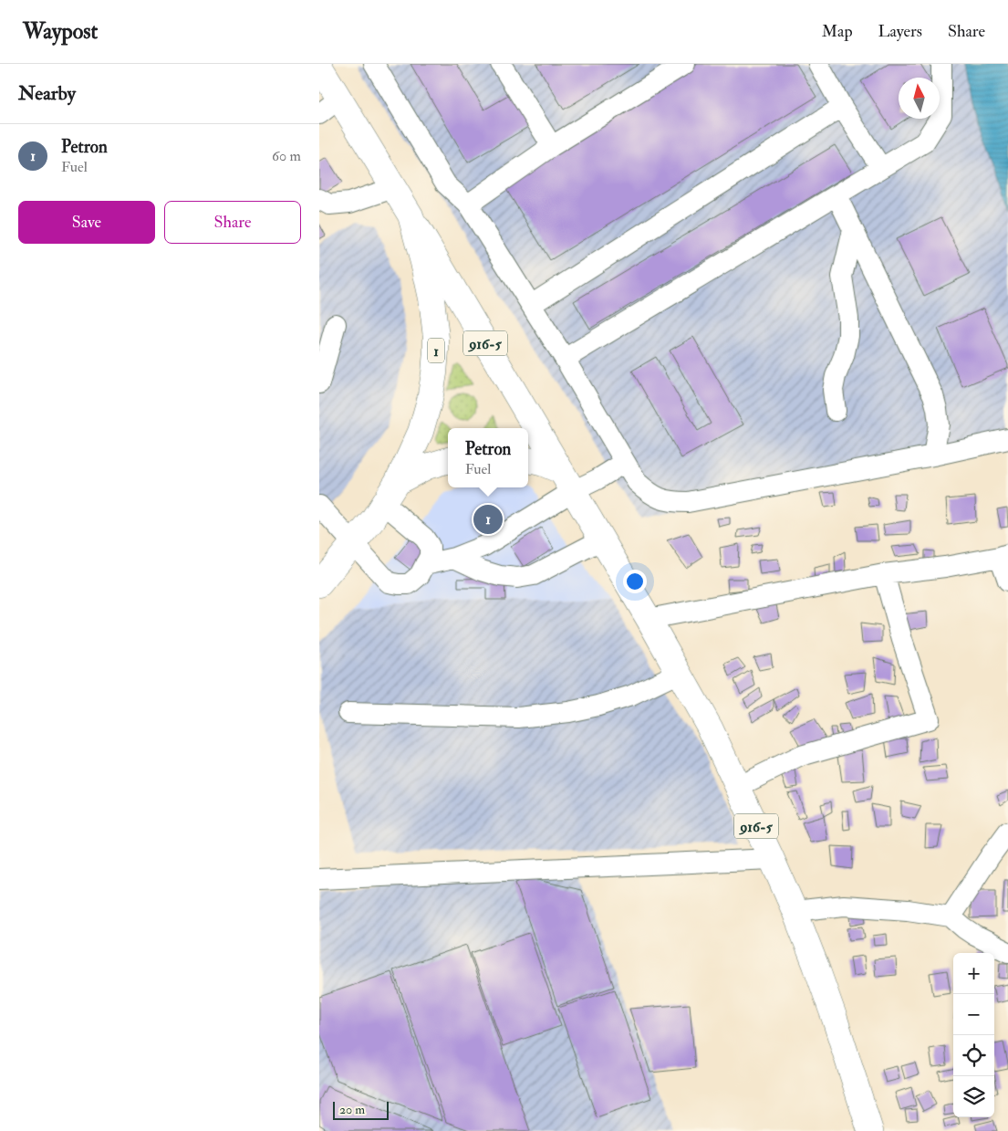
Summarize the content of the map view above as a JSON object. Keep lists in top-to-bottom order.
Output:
{
  "streets": {
    "main road": ["916-5", "1"]
  },
  "crossings": [
    ["916-5", "1"]
  ],
  "scale_bar": "20 m",
  "north": "top",
  "page": {
    "header": "Waypost",
    "nav": ["Map", "Layers", "Share"],
    "heading": "Nearby",
    "list": [
      {
        "mark": "1",
        "name": "Petron",
        "note": "Fuel",
        "value": "60 m"
      }
    ],
    "buttons": ["Save", "Share"],
    "popup": ["Petron", "Fuel"],
    "pins": "1",
    "map_buttons": ["+", "−"],
    "scale": "20 m"
  }
}
